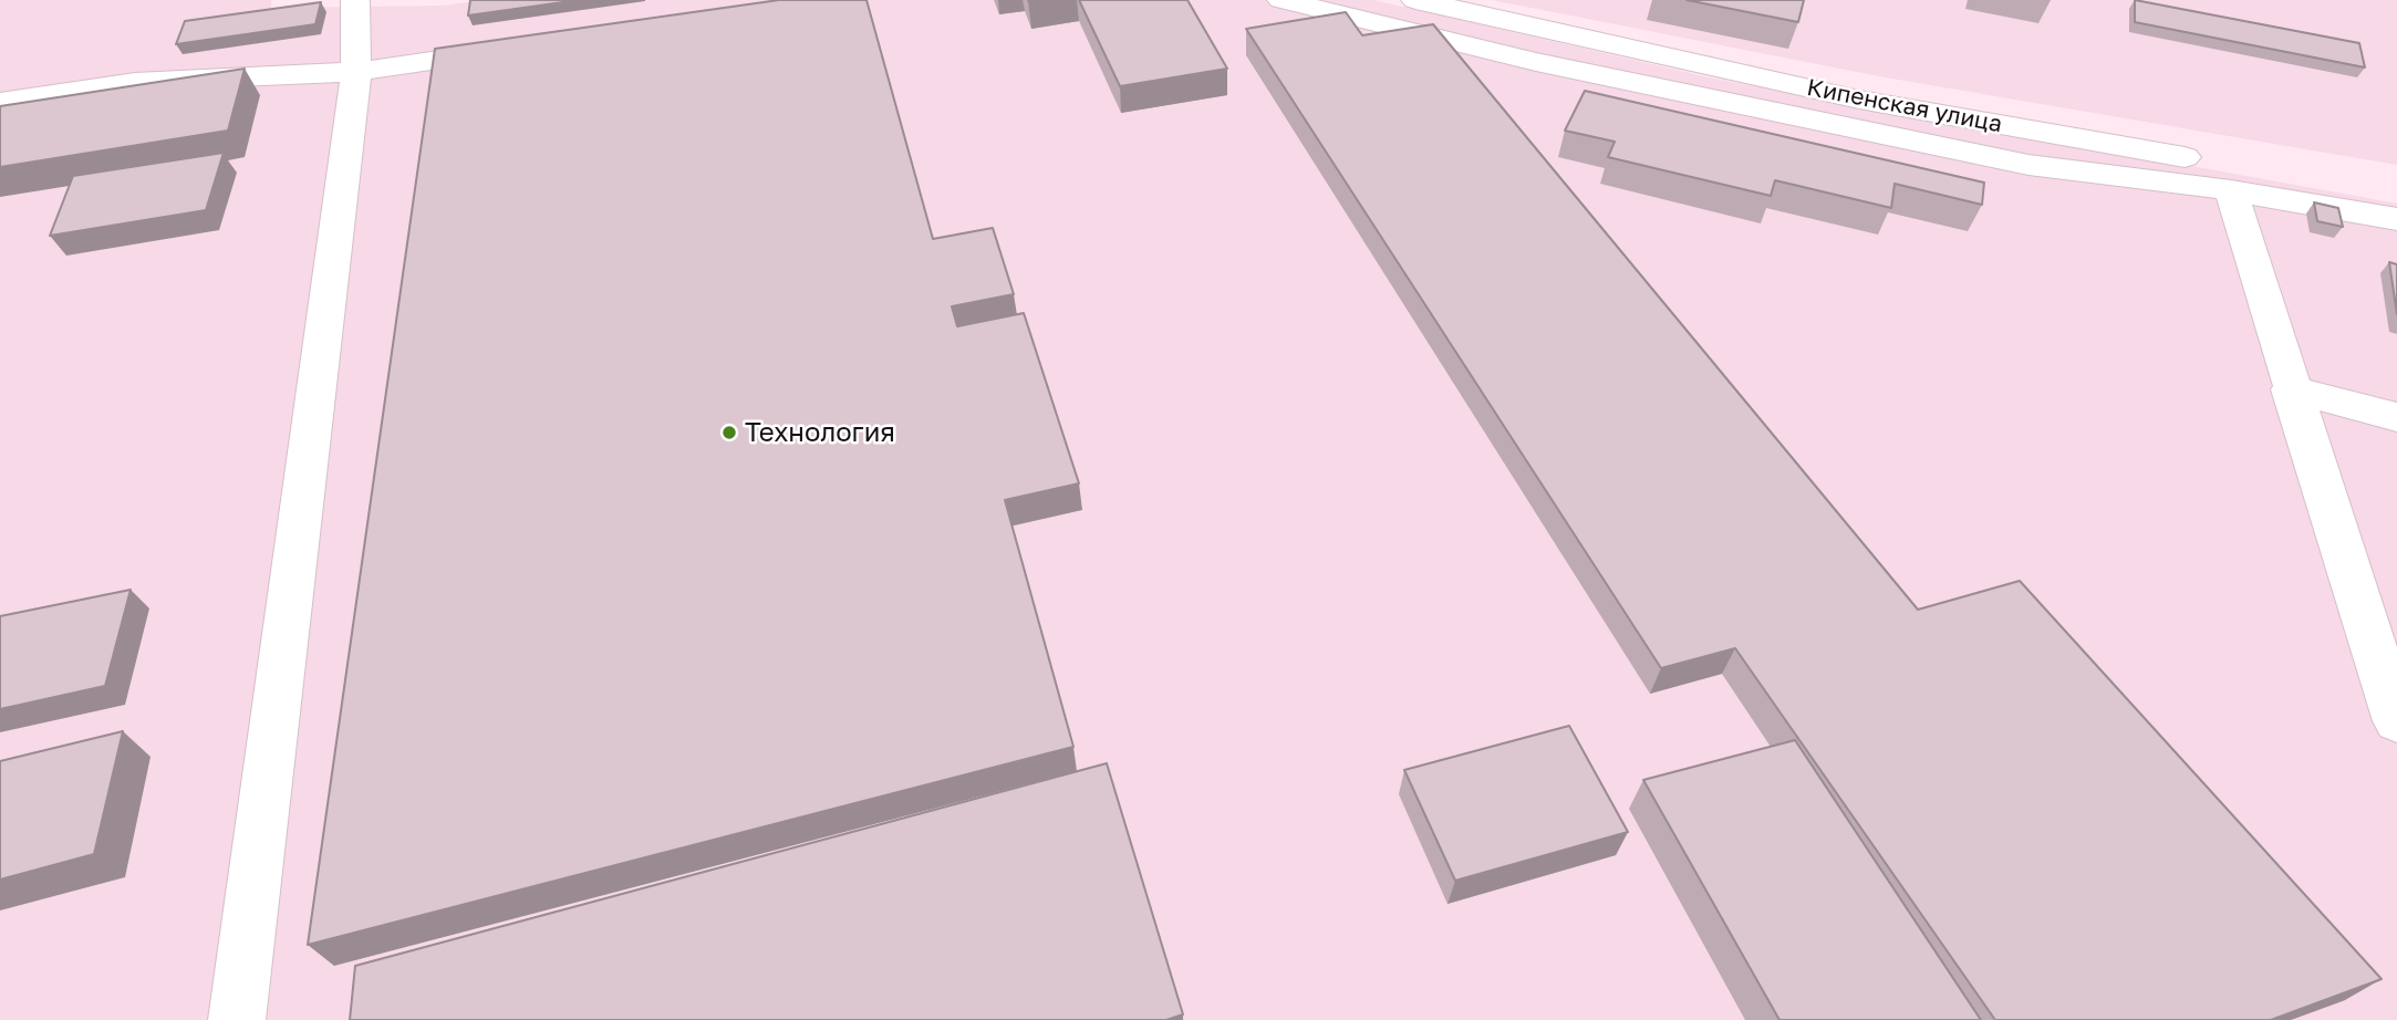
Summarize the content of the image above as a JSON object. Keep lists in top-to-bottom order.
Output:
{
  "streets": {
    "street": ["Кипенская улица"]
  },
  "places": ["Технология"]
}
